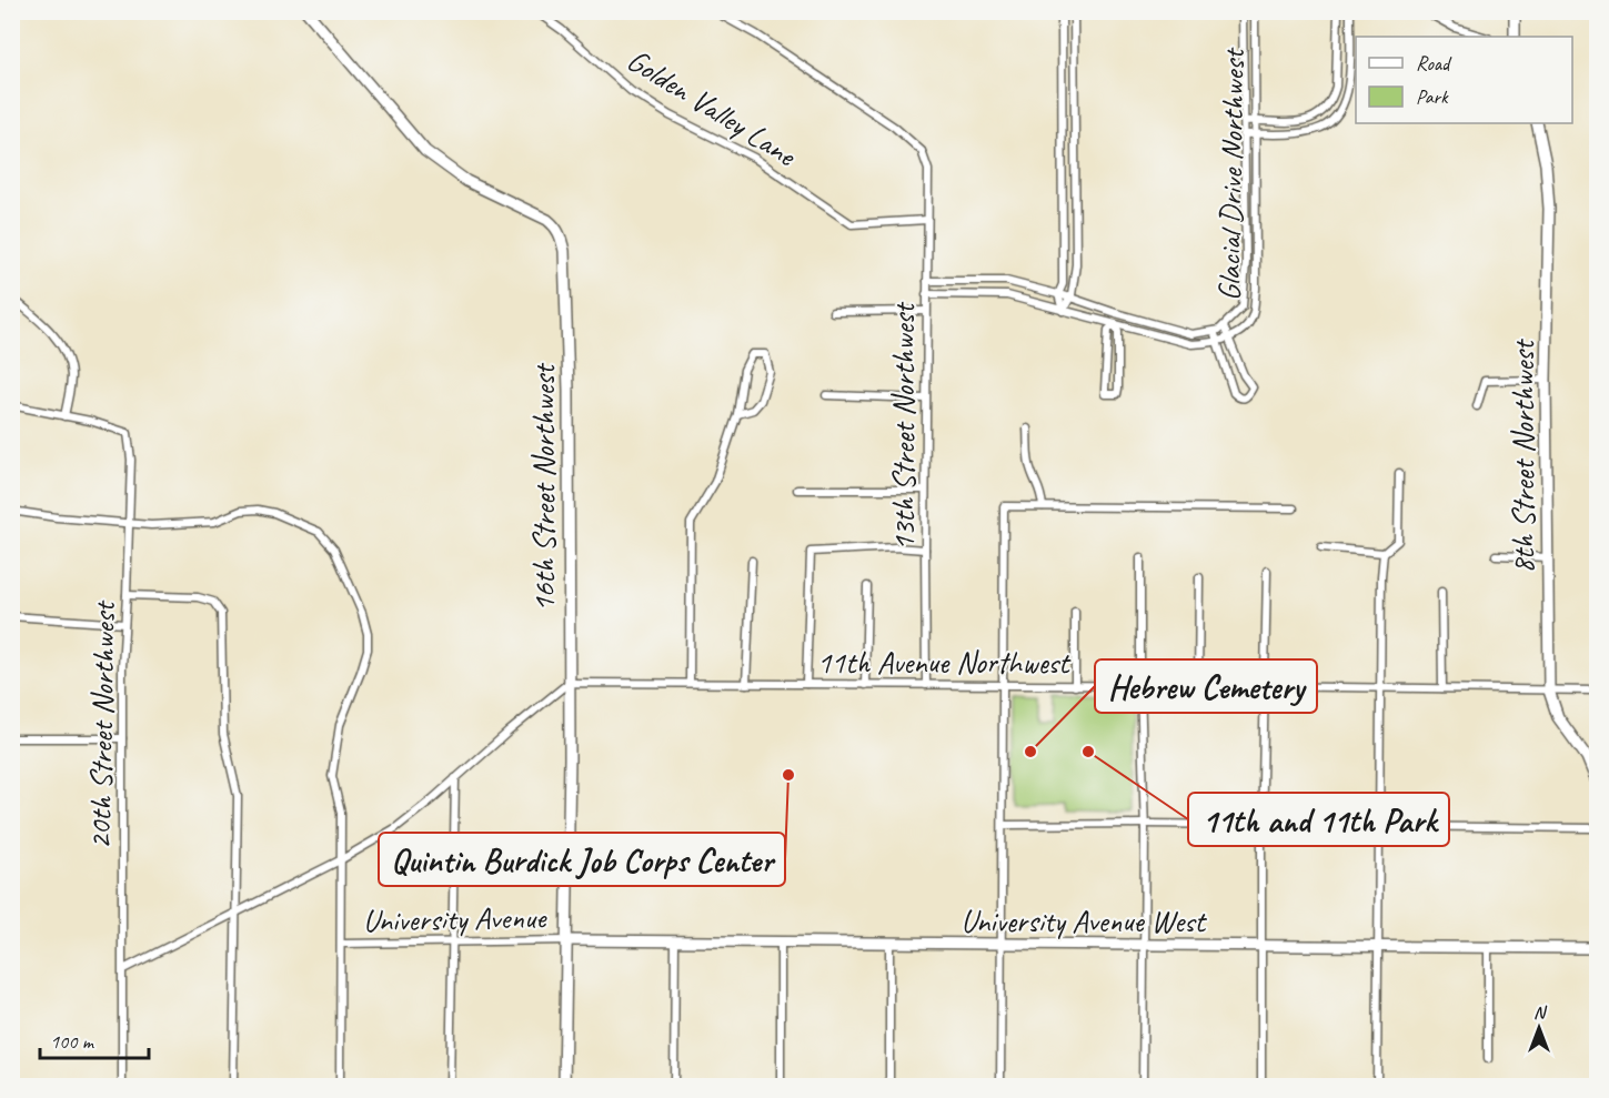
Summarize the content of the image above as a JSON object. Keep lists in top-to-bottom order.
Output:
{
  "streets": {
    "street": [
      "Golden Valley Lane",
      "Glacial Drive Northwest",
      "13th Street Northwest",
      "8th Street Northwest",
      "16th Street Northwest",
      "11th Avenue Northwest",
      "20th Street Northwest",
      "University Avenue",
      "University Avenue West"
    ]
  },
  "crossings": [
    ["Golden Valley Lane", "13th Street Northwest"],
    ["Glacial Drive Northwest", "13th Street Northwest"],
    ["13th Street Northwest", "11th Avenue Northwest"],
    ["8th Street Northwest", "11th Avenue Northwest"],
    ["16th Street Northwest", "11th Avenue Northwest"],
    ["16th Street Northwest", "University Avenue"],
    ["16th Street Northwest", "University Avenue West"],
    ["University Avenue", "University Avenue West"]
  ],
  "places": ["Hebrew Cemetery", "11th and 11th Park", "Quintin Burdick Job Corps Center"],
  "legend": ["Road", "Park"],
  "scale_bar": "100 m",
  "north": "top"
}
